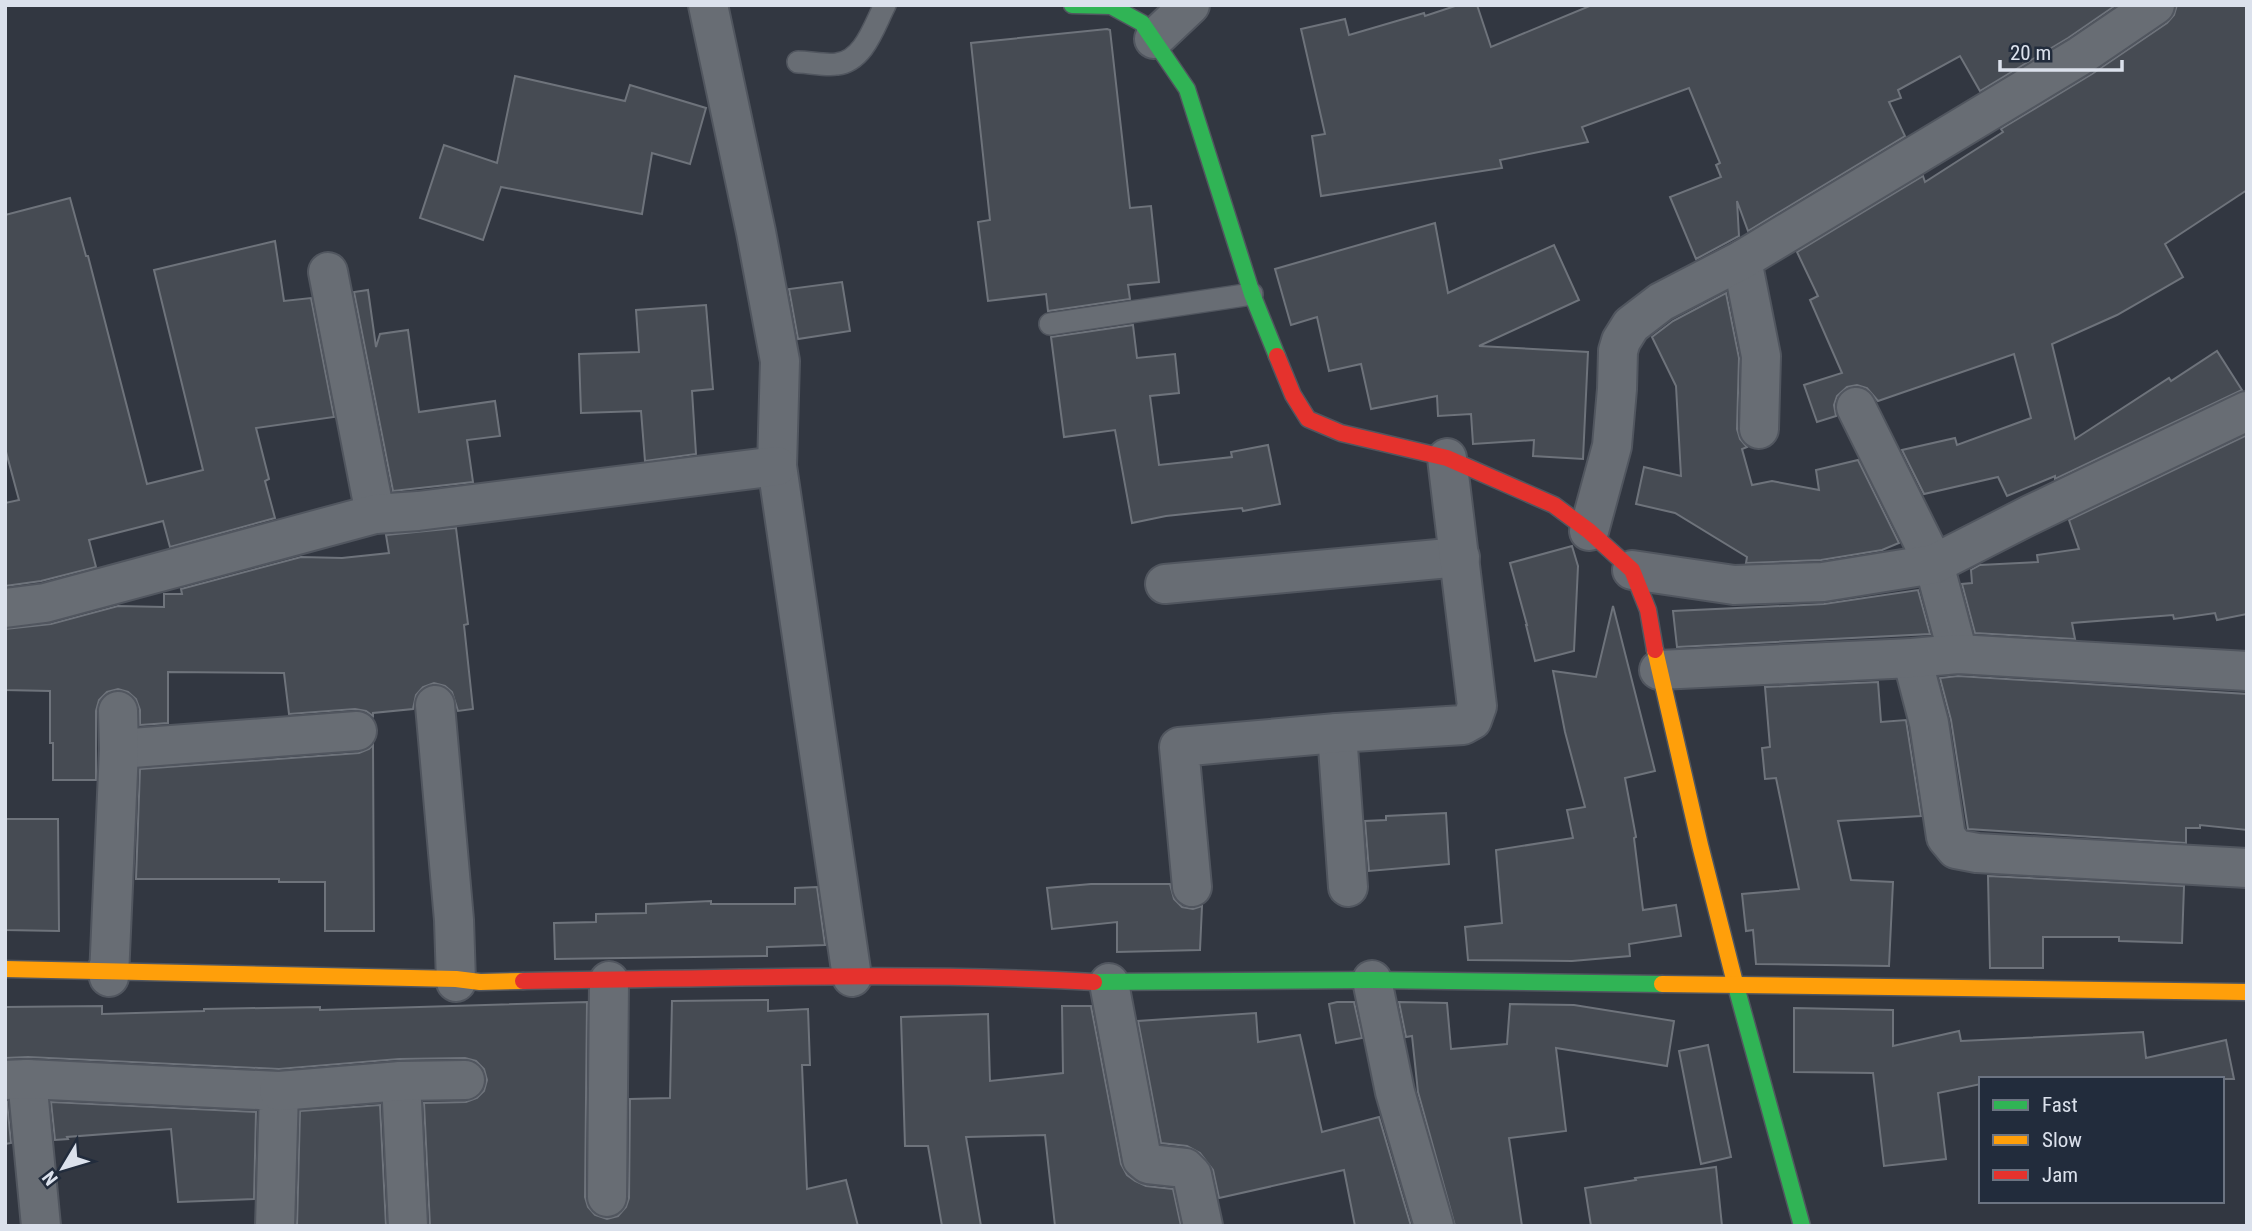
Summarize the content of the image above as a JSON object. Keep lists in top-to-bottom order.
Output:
{
  "legend": ["Fast", "Slow", "Jam"],
  "scale_bar": "20 m",
  "north": "bottom left"
}
